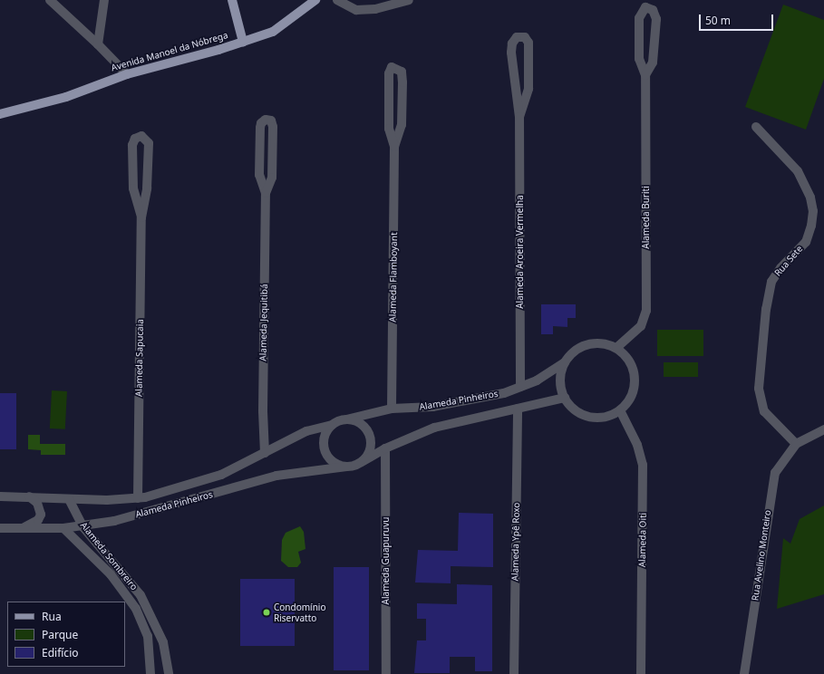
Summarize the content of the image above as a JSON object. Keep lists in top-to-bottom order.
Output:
{
  "streets": {
    "main road": ["Avenida Manoel da Nóbrega"],
    "street": [
      "Alameda Buriti",
      "Alameda Aroeira Vermelha",
      "Rua Sete",
      "Alameda Flamboyant",
      "Alameda Jequitibá",
      "Alameda Sapucaia",
      "Alameda Pinheiros",
      "Alameda Oiti",
      "Alameda Ypê Roxo",
      "Rua Avelino Monteiro",
      "Alameda Sombreiro",
      "Alameda Guapuruvu"
    ]
  },
  "crossings": [
    ["Alameda Buriti", "Alameda Pinheiros"],
    ["Alameda Buriti", "Alameda Oiti"],
    ["Alameda Aroeira Vermelha", "Alameda Pinheiros"],
    ["Rua Sete", "Rua Avelino Monteiro"],
    ["Alameda Flamboyant", "Alameda Pinheiros"],
    ["Alameda Jequitibá", "Alameda Pinheiros"],
    ["Alameda Sapucaia", "Alameda Pinheiros"],
    ["Alameda Pinheiros", "Alameda Oiti"],
    ["Alameda Pinheiros", "Alameda Sombreiro"]
  ],
  "places": ["Condomínio Riservatto"],
  "legend": ["Rua", "Parque", "Edifício"],
  "scale_bar": "50 m"
}
